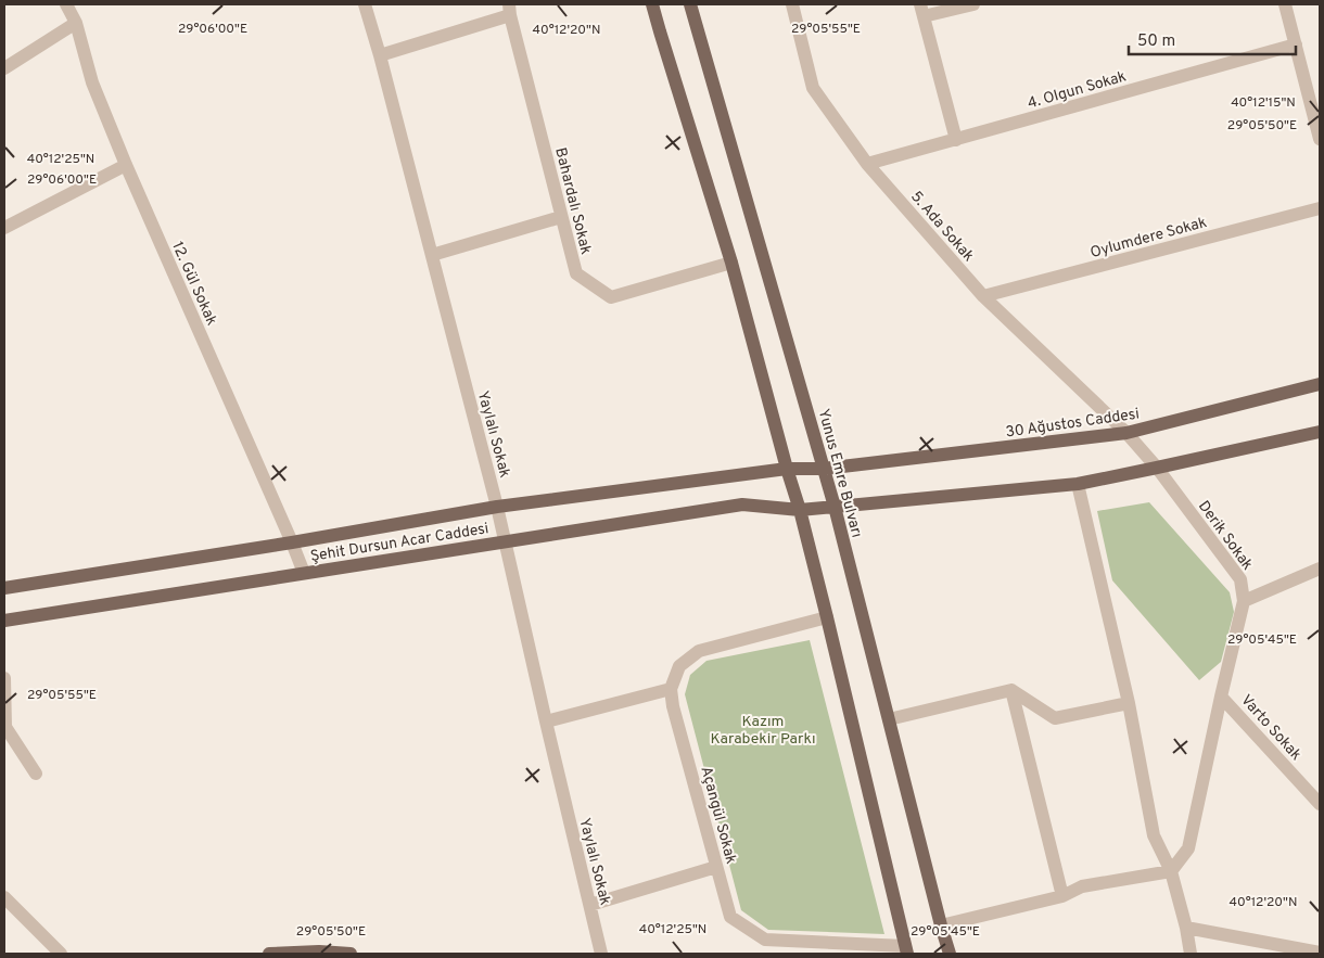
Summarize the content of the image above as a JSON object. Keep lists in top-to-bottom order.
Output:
{
  "streets": {
    "main road": ["30 Ağustos Caddesi", "Yunus Emre Bulvarı", "Şehit Dursun Acar Caddesi"],
    "street": [
      "4. Olgun Sokak",
      "Bahardalı Sokak",
      "5. Ada Sokak",
      "Oylumdere Sokak",
      "12. Gül Sokak",
      "Yaylalı Sokak",
      "Derik Sokak",
      "Varto Sokak",
      "Açangül Sokak"
    ]
  },
  "crossings": [
    ["4. Olgun Sokak", "5. Ada Sokak"],
    ["5. Ada Sokak", "Oylumdere Sokak"],
    ["5. Ada Sokak", "30 Ağustos Caddesi"],
    ["5. Ada Sokak", "Derik Sokak"],
    ["12. Gül Sokak", "Şehit Dursun Acar Caddesi"],
    ["30 Ağustos Caddesi", "Yunus Emre Bulvarı"],
    ["30 Ağustos Caddesi", "Derik Sokak"],
    ["30 Ağustos Caddesi", "Şehit Dursun Acar Caddesi"],
    ["Yaylalı Sokak", "Şehit Dursun Acar Caddesi"],
    ["Yunus Emre Bulvarı", "Şehit Dursun Acar Caddesi"],
    ["Derik Sokak", "Varto Sokak"]
  ],
  "parks": ["Kazım Karabekir Parkı"],
  "scale_bar": "50 m",
  "coordinates": [
    "29°06'00\"E",
    "29°05'55\"E",
    "40°12'20\"N",
    "40°12'15\"N",
    "29°05'50\"E",
    "40°12'25\"N",
    "29°05'45\"E"
  ]
}
